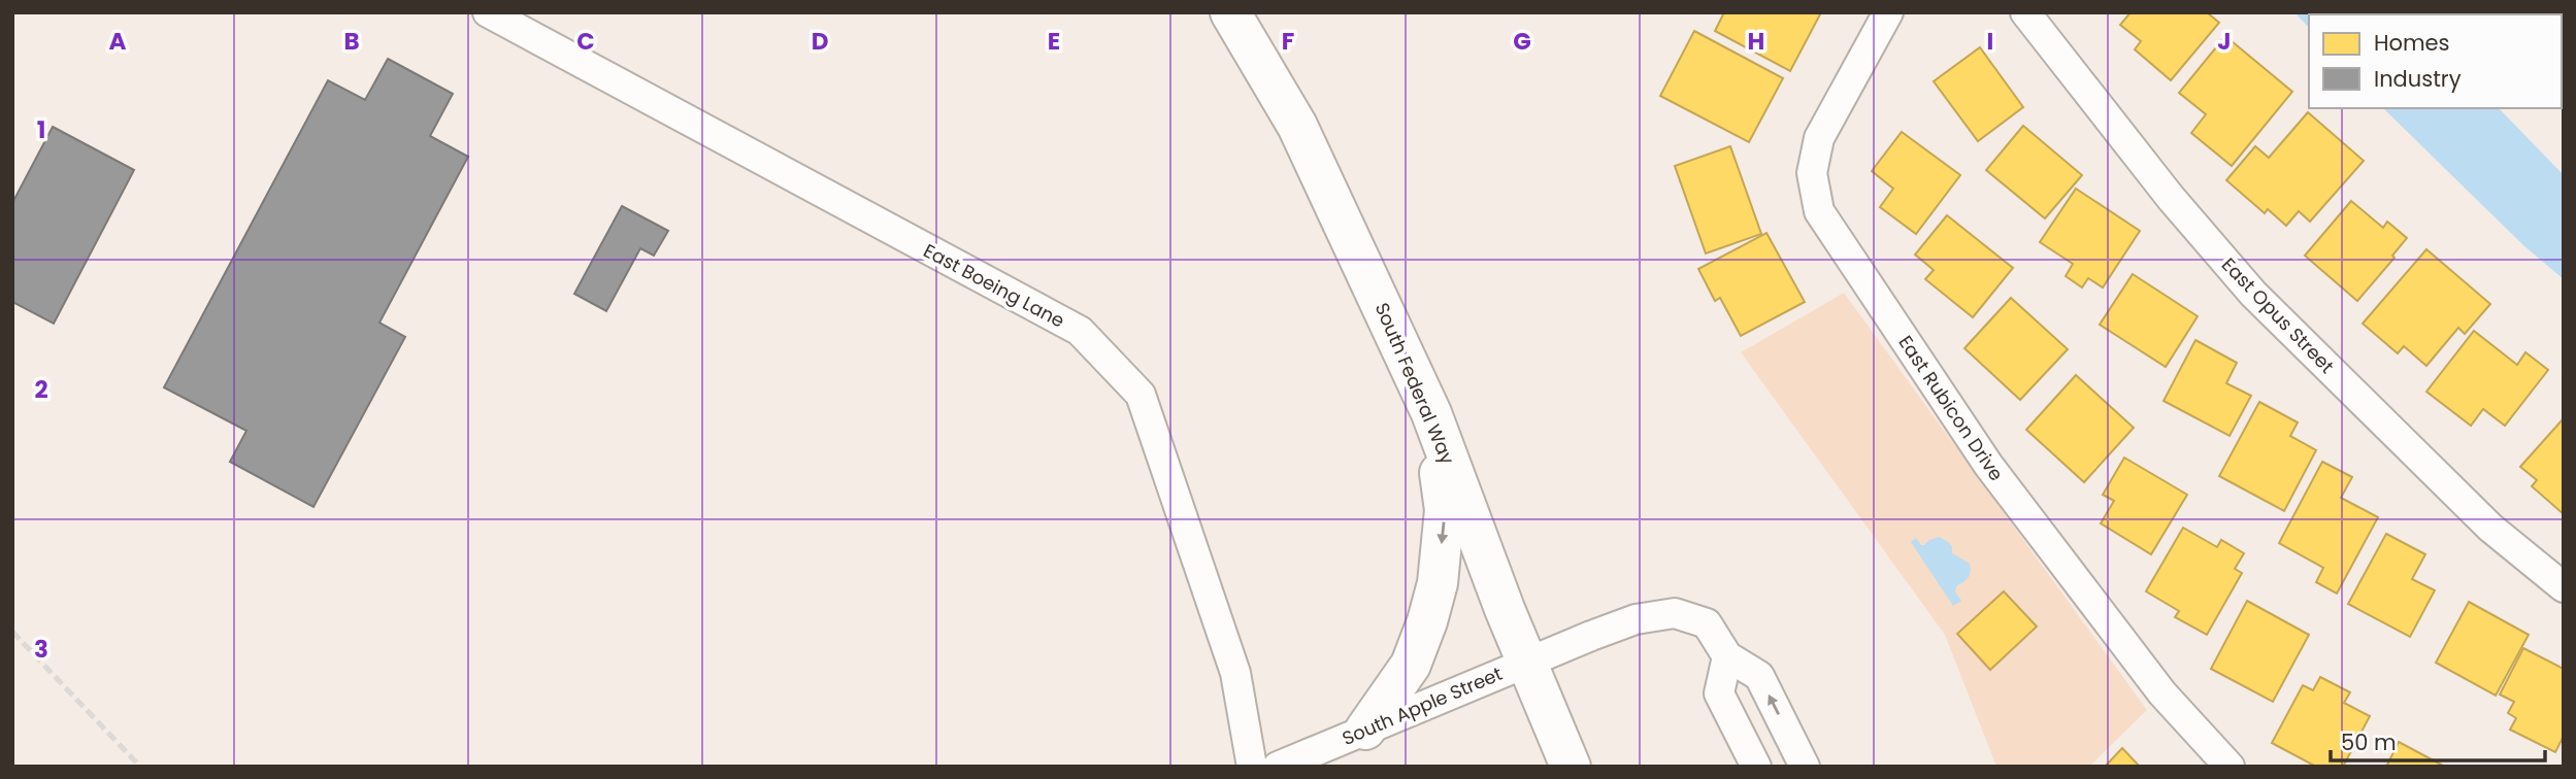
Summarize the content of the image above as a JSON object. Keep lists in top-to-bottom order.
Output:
{
  "streets": {
    "main road": ["South Federal Way"],
    "street": [
      "East Boeing Lane",
      "East Opus Street",
      "East Rubicon Drive",
      "South Apple Street"
    ]
  },
  "crossings": [
    ["South Federal Way", "South Apple Street"]
  ],
  "legend": ["Homes", "Industry"],
  "scale_bar": "50 m",
  "grid": {
    "columns": [
      "A",
      "B",
      "C",
      "D",
      "E",
      "F",
      "G",
      "H",
      "I",
      "J"
    ],
    "rows": ["1", "2", "3"]
  }
}
